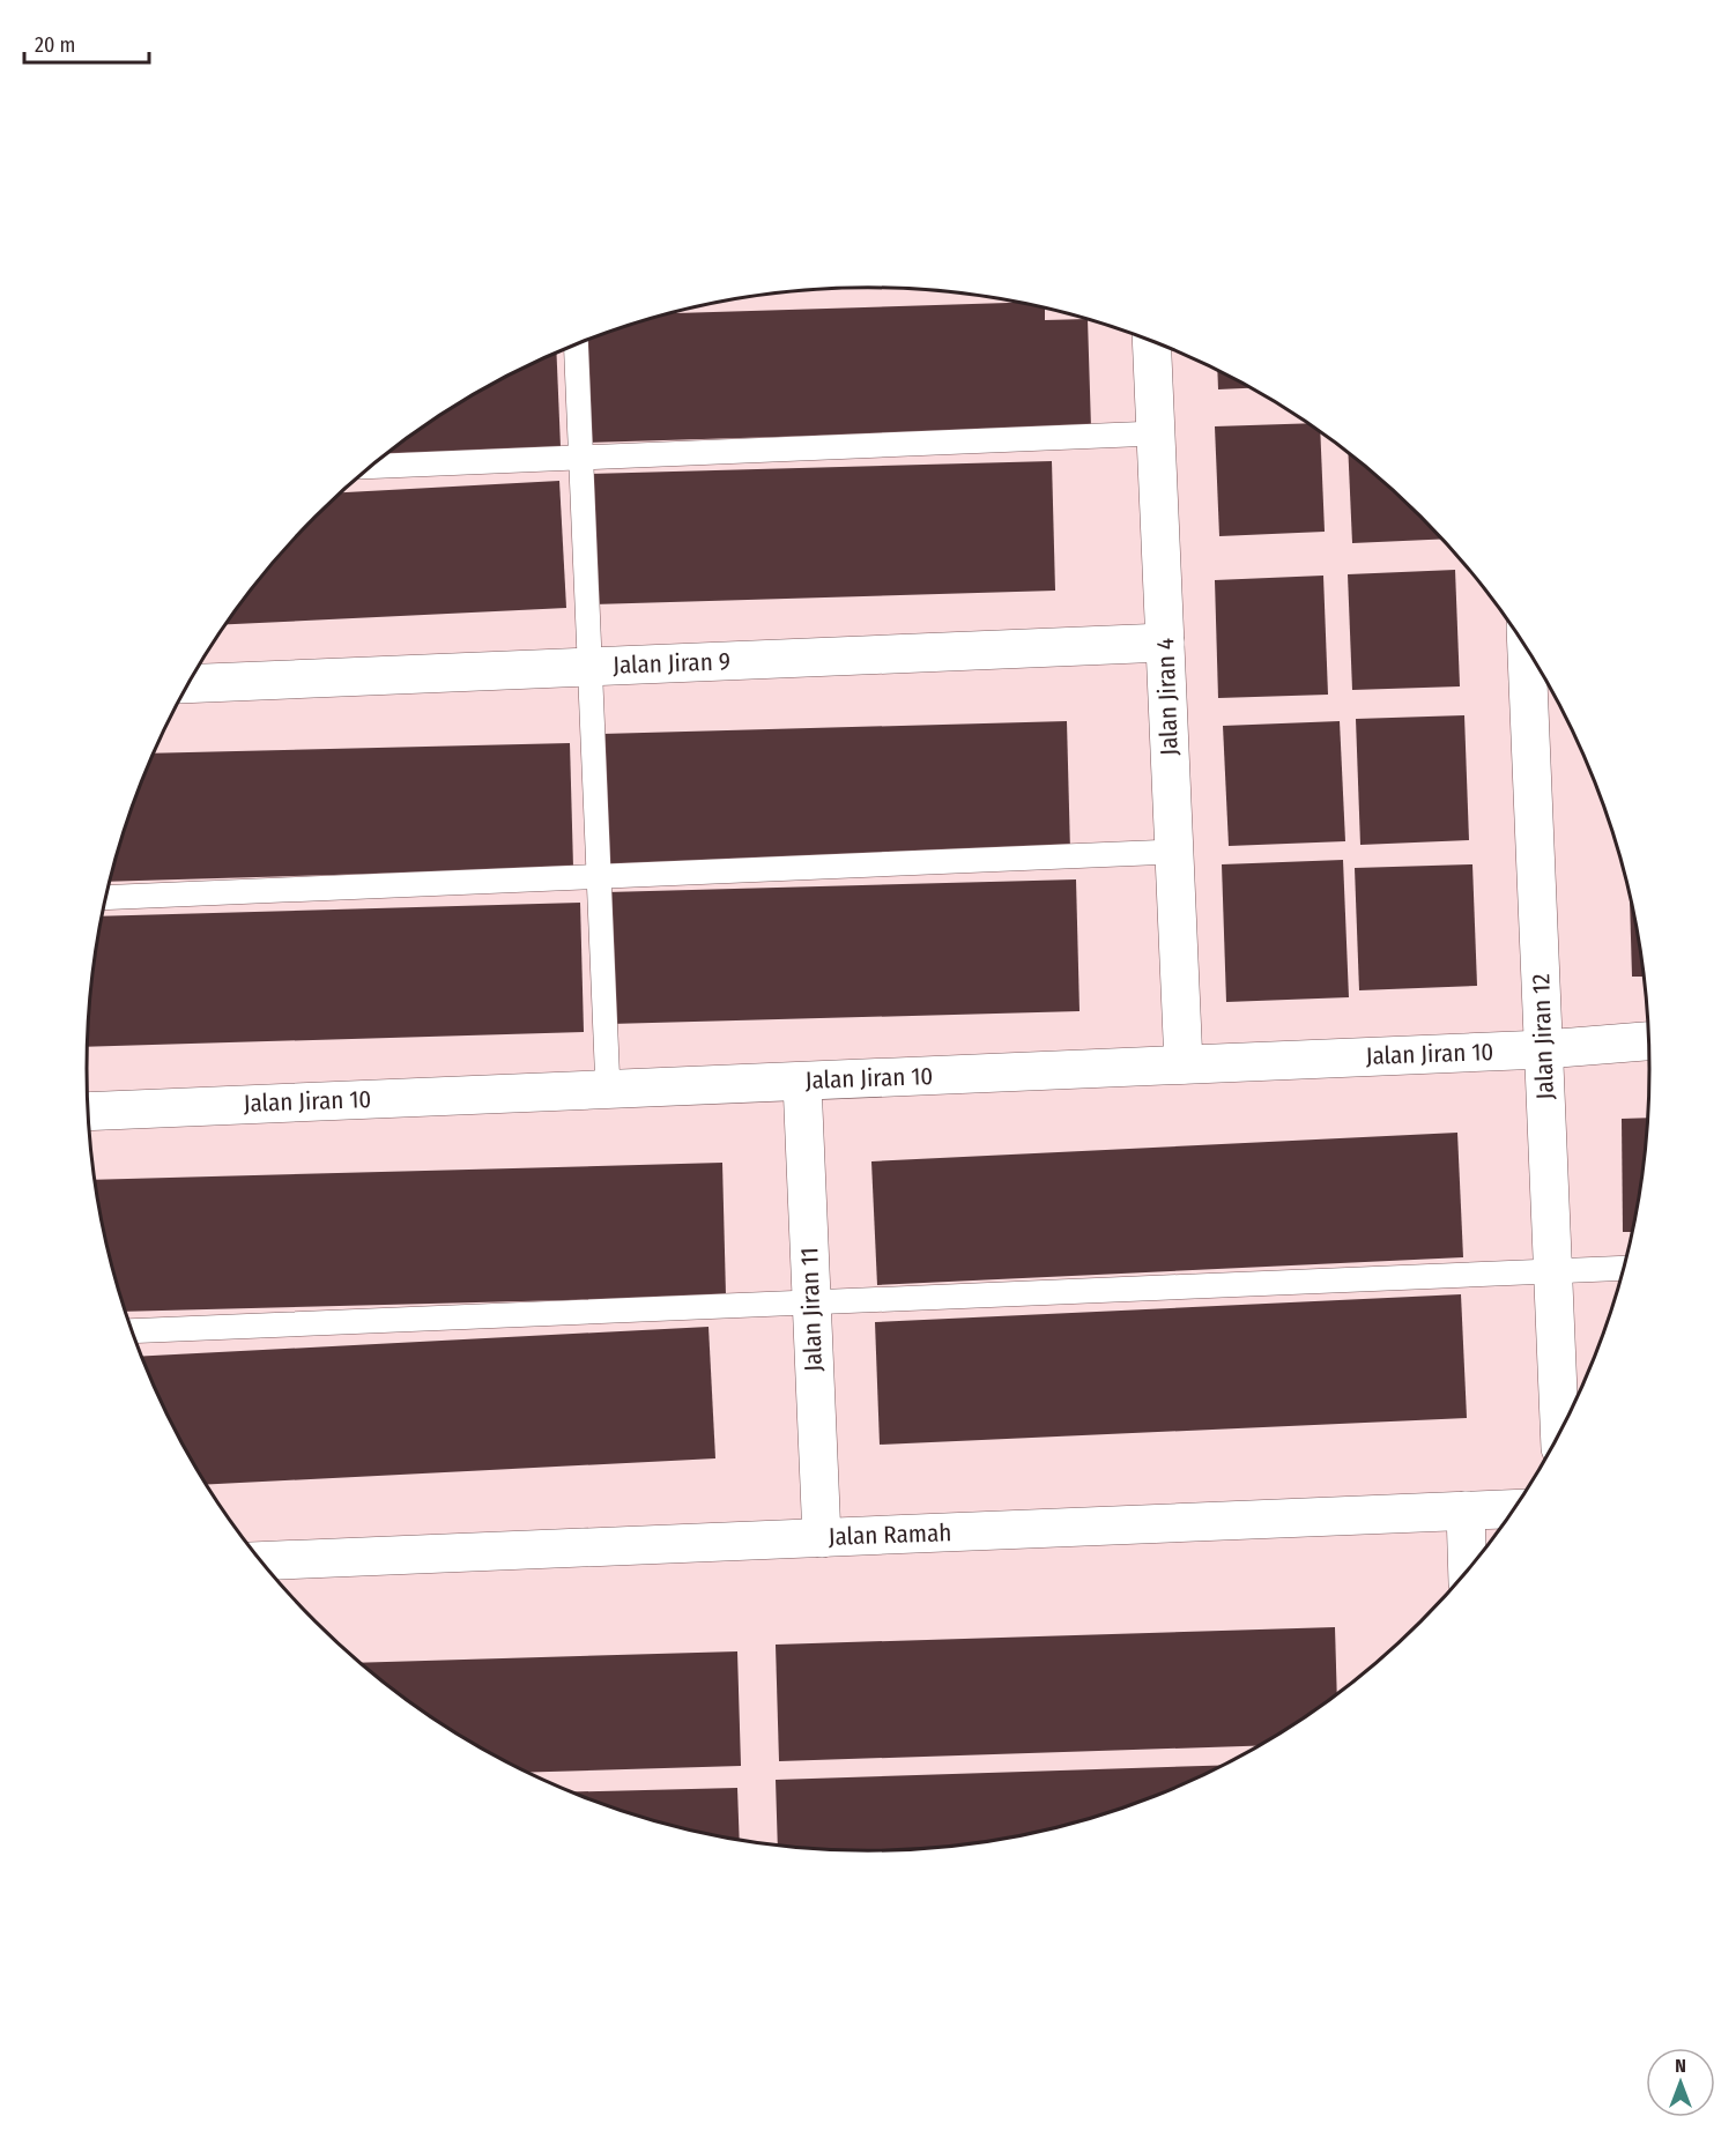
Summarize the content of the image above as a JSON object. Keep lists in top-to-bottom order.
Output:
{
  "streets": {
    "street": [
      "Jalan Jiran 9",
      "Jalan Jiran 4",
      "Jalan Jiran 12",
      "Jalan Jiran 10",
      "Jalan Jiran 11",
      "Jalan Ramah"
    ]
  },
  "crossings": [
    ["Jalan Jiran 9", "Jalan Jiran 4"],
    ["Jalan Jiran 4", "Jalan Jiran 10"],
    ["Jalan Jiran 12", "Jalan Jiran 10"],
    ["Jalan Jiran 10", "Jalan Jiran 11"],
    ["Jalan Jiran 11", "Jalan Ramah"]
  ],
  "scale_bar": "20 m",
  "north": "top"
}
